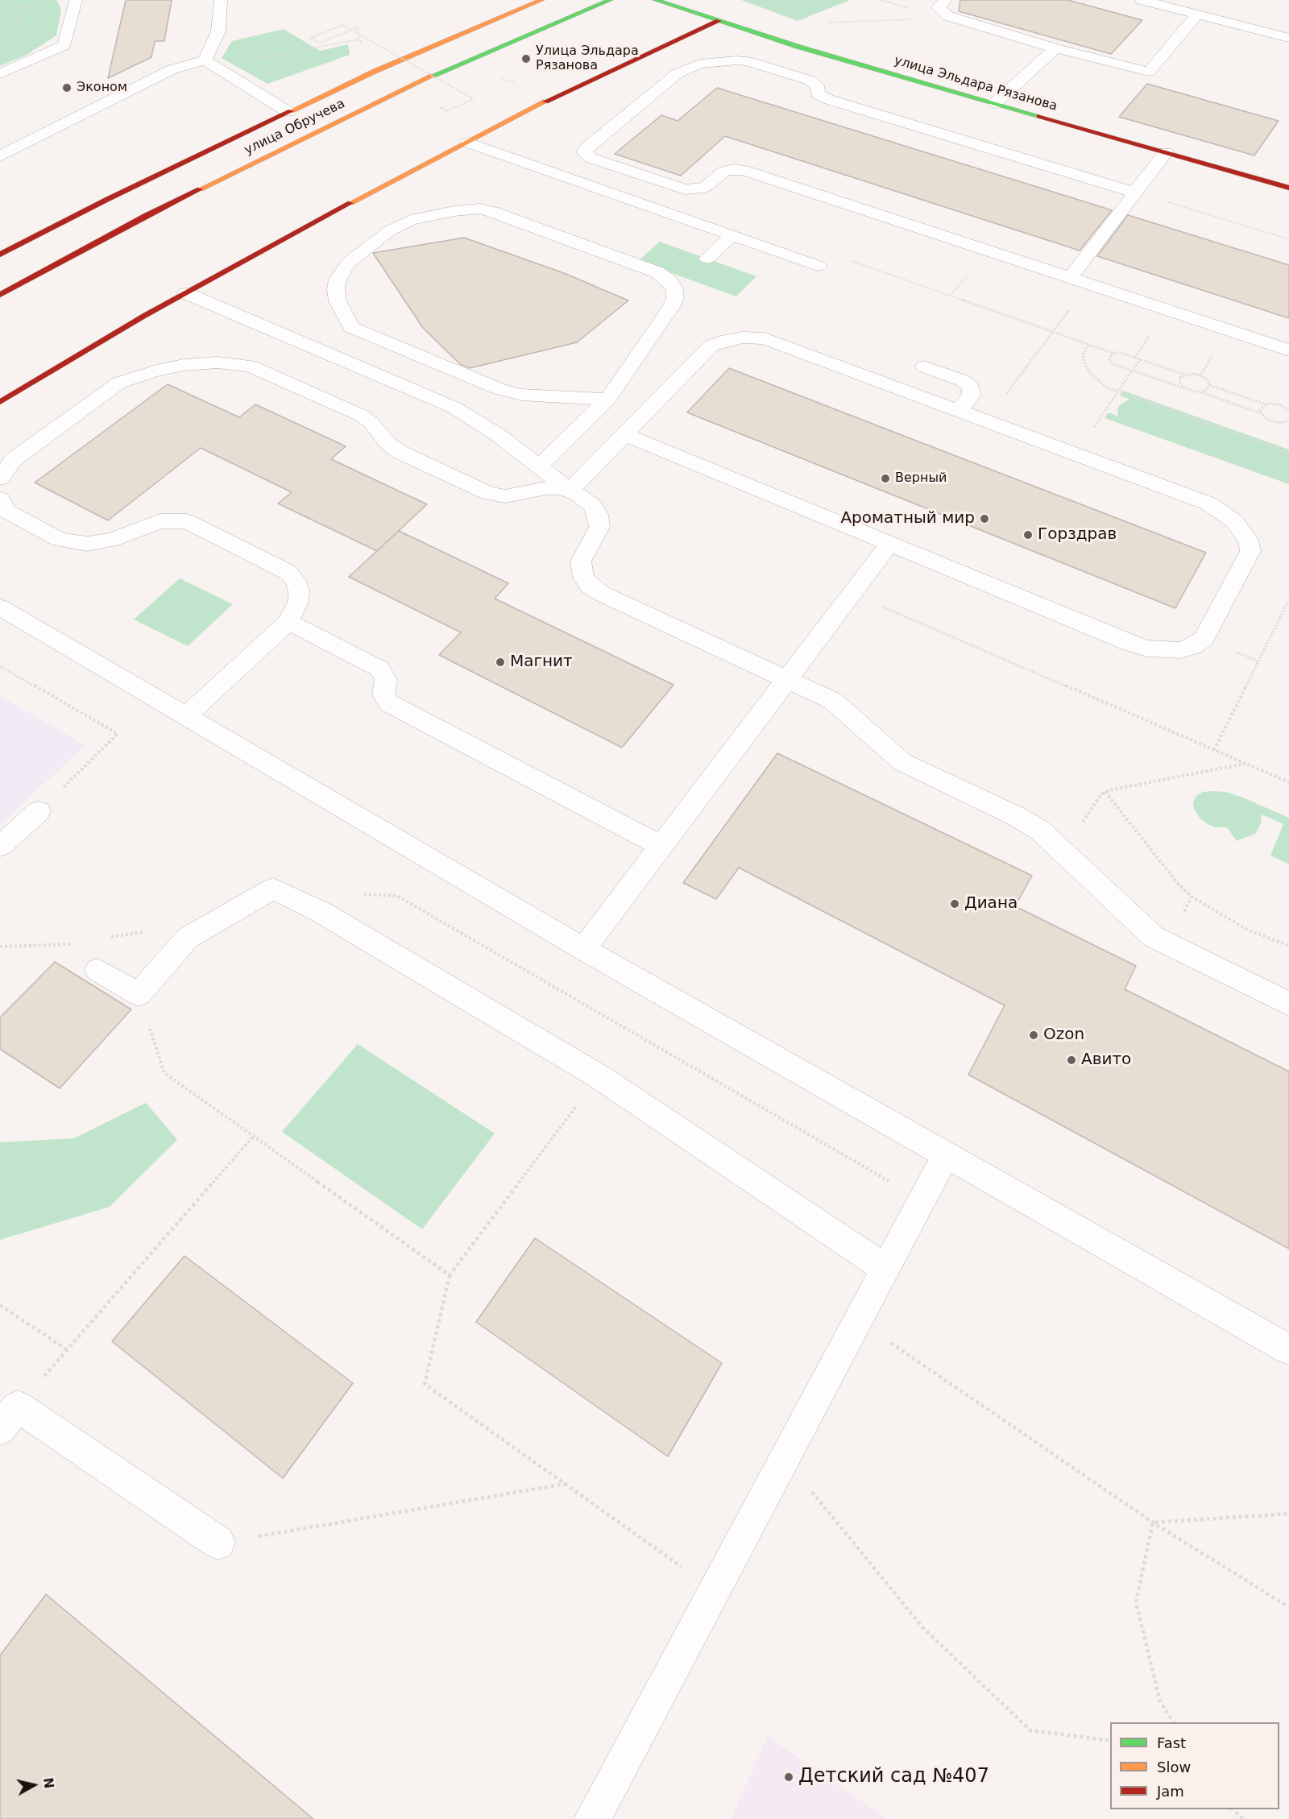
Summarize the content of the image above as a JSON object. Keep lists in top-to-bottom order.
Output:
{
  "streets": {
    "street": ["улица Эльдара Рязанова", "улица Обручева"]
  },
  "places": [
    "Улица Эльдара Рязанова",
    "Эконом",
    "Верный",
    "Ароматный мир",
    "Горздрав",
    "Магнит",
    "Диана",
    "Ozon",
    "Авито",
    "Детский сад №407"
  ],
  "legend": ["Fast", "Slow", "Jam"],
  "north": "right"
}
